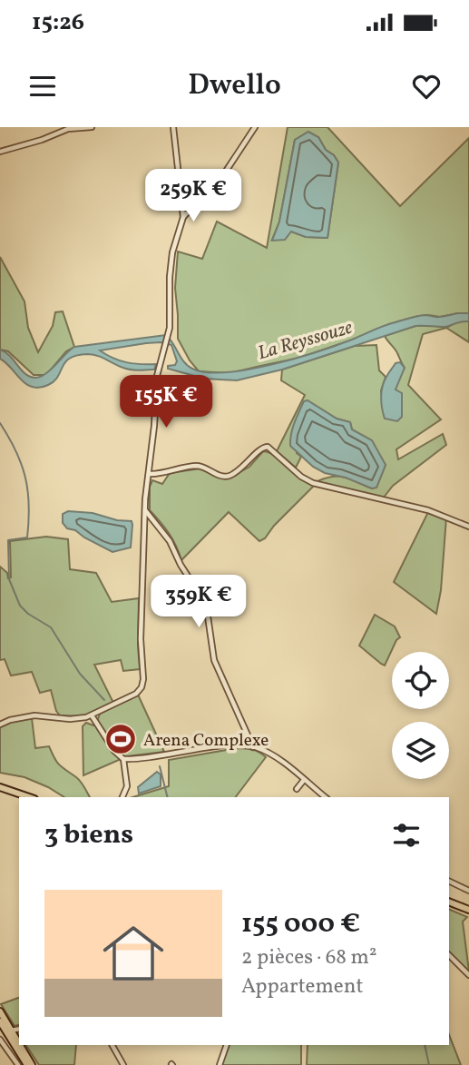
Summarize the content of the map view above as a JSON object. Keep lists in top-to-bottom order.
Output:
{
  "water": ["La Reyssouze"],
  "places": {
    "sports": ["Arena Complexe"]
  },
  "page": {
    "status": "15:26",
    "header": "Dwello",
    "price": ["259K €", "155K €", "359K €"],
    "heading": "3 biens",
    "list": [
      {
        "name": "155 000 €",
        "note": "2 pièces · 68 m² · Appartement"
      }
    ]
  }
}
